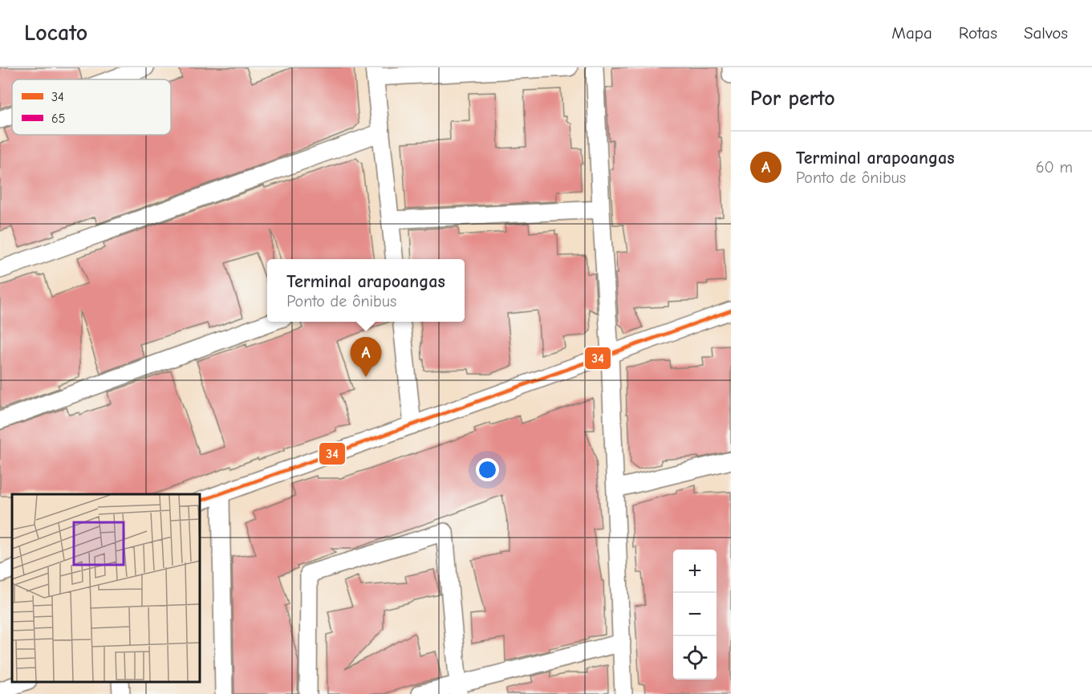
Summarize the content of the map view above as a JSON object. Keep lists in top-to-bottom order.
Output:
{
  "lines": ["transit line 34"],
  "legend": ["34", "65"],
  "page": {
    "header": "Locato",
    "nav": ["Mapa", "Rotas", "Salvos"],
    "heading": "Por perto",
    "list": [
      {
        "mark": "A",
        "name": "Terminal arapoangas",
        "note": "Ponto de ônibus",
        "value": "60 m"
      }
    ],
    "popup": ["Terminal arapoangas", "Ponto de ônibus"],
    "pins": "A",
    "map_buttons": ["+", "−"]
  }
}
